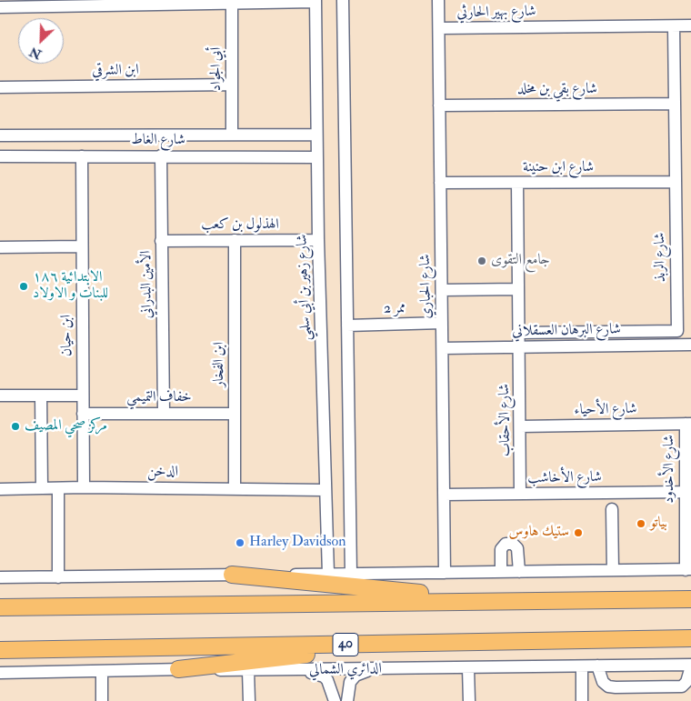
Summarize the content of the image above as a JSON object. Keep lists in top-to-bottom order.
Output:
{
  "streets": {
    "highway": ["40", "الدائري الشمالي"],
    "street": [
      "شارع بهير الحارثي",
      "أبي الجواد",
      "ابن الشرقي",
      "شارع بقي بن مخلد",
      "شارع الغاط",
      "شارع ابن حنينة",
      "الهذلول بن كعب",
      "شارع الربذ",
      "الأمين البدراني",
      "شارع الحباري",
      "شارع زهير بن أبي سلمي",
      "ممر 2",
      "شارع البرهان العسقلاني",
      "ابن حيان",
      "ابن الفخار",
      "خفاف التميمي",
      "شارع الأحياء",
      "شارع الأحقاب",
      "شارع الأخدود",
      "الدخن",
      "شارع الأخاشب"
    ]
  },
  "crossings": [
    ["شارع بهير الحارثي", "شارع الربذ"],
    ["شارع بهير الحارثي", "شارع الحباري"],
    ["أبي الجواد", "ابن الشرقي"],
    ["أبي الجواد", "شارع الغاط"],
    ["شارع بقي بن مخلد", "شارع الربذ"],
    ["شارع بقي بن مخلد", "شارع الحباري"],
    ["شارع الغاط", "الأمين البدراني"],
    ["شارع الغاط", "شارع زهير بن أبي سلمي"],
    ["شارع الغاط", "ابن حيان"],
    ["شارع ابن حنينة", "شارع الربذ"],
    ["شارع ابن حنينة", "شارع الحباري"],
    ["شارع ابن حنينة", "شارع الأحقاب"],
    ["الهذلول بن كعب", "الأمين البدراني"],
    ["الهذلول بن كعب", "شارع زهير بن أبي سلمي"],
    ["الهذلول بن كعب", "ابن الفخار"],
    ["شارع الربذ", "شارع الأحقاب"],
    ["الأمين البدراني", "خفاف التميمي"],
    ["شارع الحباري", "ممر 2"],
    ["شارع الحباري", "شارع البرهان العسقلاني"],
    ["شارع الحباري", "شارع الأخاشب"],
    ["شارع زهير بن أبي سلمي", "الدخن"],
    ["شارع البرهان العسقلاني", "شارع الأحقاب"],
    ["ابن حيان", "خفاف التميمي"],
    ["ابن حيان", "الدخن"],
    ["ابن الفخار", "خفاف التميمي"],
    ["ابن الفخار", "الدخن"],
    ["شارع الأحياء", "شارع الأحقاب"],
    ["شارع الأحياء", "شارع الأخدود"],
    ["شارع الأحقاب", "شارع الأخاشب"],
    ["شارع الأخدود", "شارع الأخاشب"]
  ],
  "places": [
    "جامع التقوى",
    "الابتدائية ١٨٦ للبنات و الاولاد",
    "مركز صحي المصيف",
    "بياتو",
    "ستيك هاوس",
    "Harley Davidson"
  ],
  "north": "bottom left"
}
